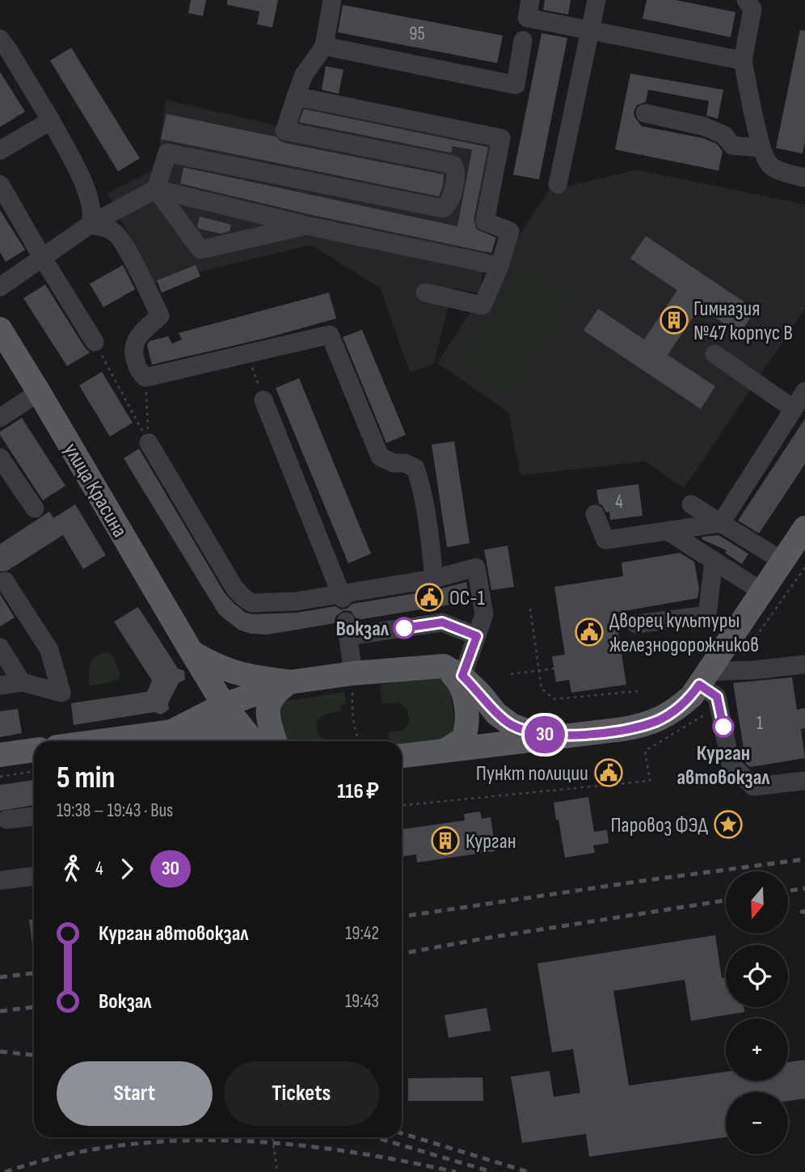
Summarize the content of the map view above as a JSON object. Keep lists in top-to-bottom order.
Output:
{
  "streets": {
    "main road": ["улица Красина"]
  },
  "places": {
    "building": ["Гимназия №47 корпус В", "Курган"],
    "public building": ["ОС-1", "Дворец культуры железнодорожников", "Пункт полиции"],
    "other": ["Вокзал", "Курган автовокзал"],
    "place": ["Паровоз ФЭД"]
  },
  "lines": ["bus line 30"],
  "house_numbers": ["95", "4", "1"],
  "north": "bottom",
  "page": {
    "on_map": "30",
    "heading": ["5 min", "19:38 – 19:43 · Bus", "116 ₽"],
    "legs": ["4", "30"],
    "map_buttons": ["+", "−"],
    "list": [
      {
        "name": "Курган автовокзал",
        "value": "19:42"
      },
      {
        "name": "Вокзал",
        "value": "19:43"
      }
    ],
    "buttons": ["Start", "Tickets"]
  }
}
